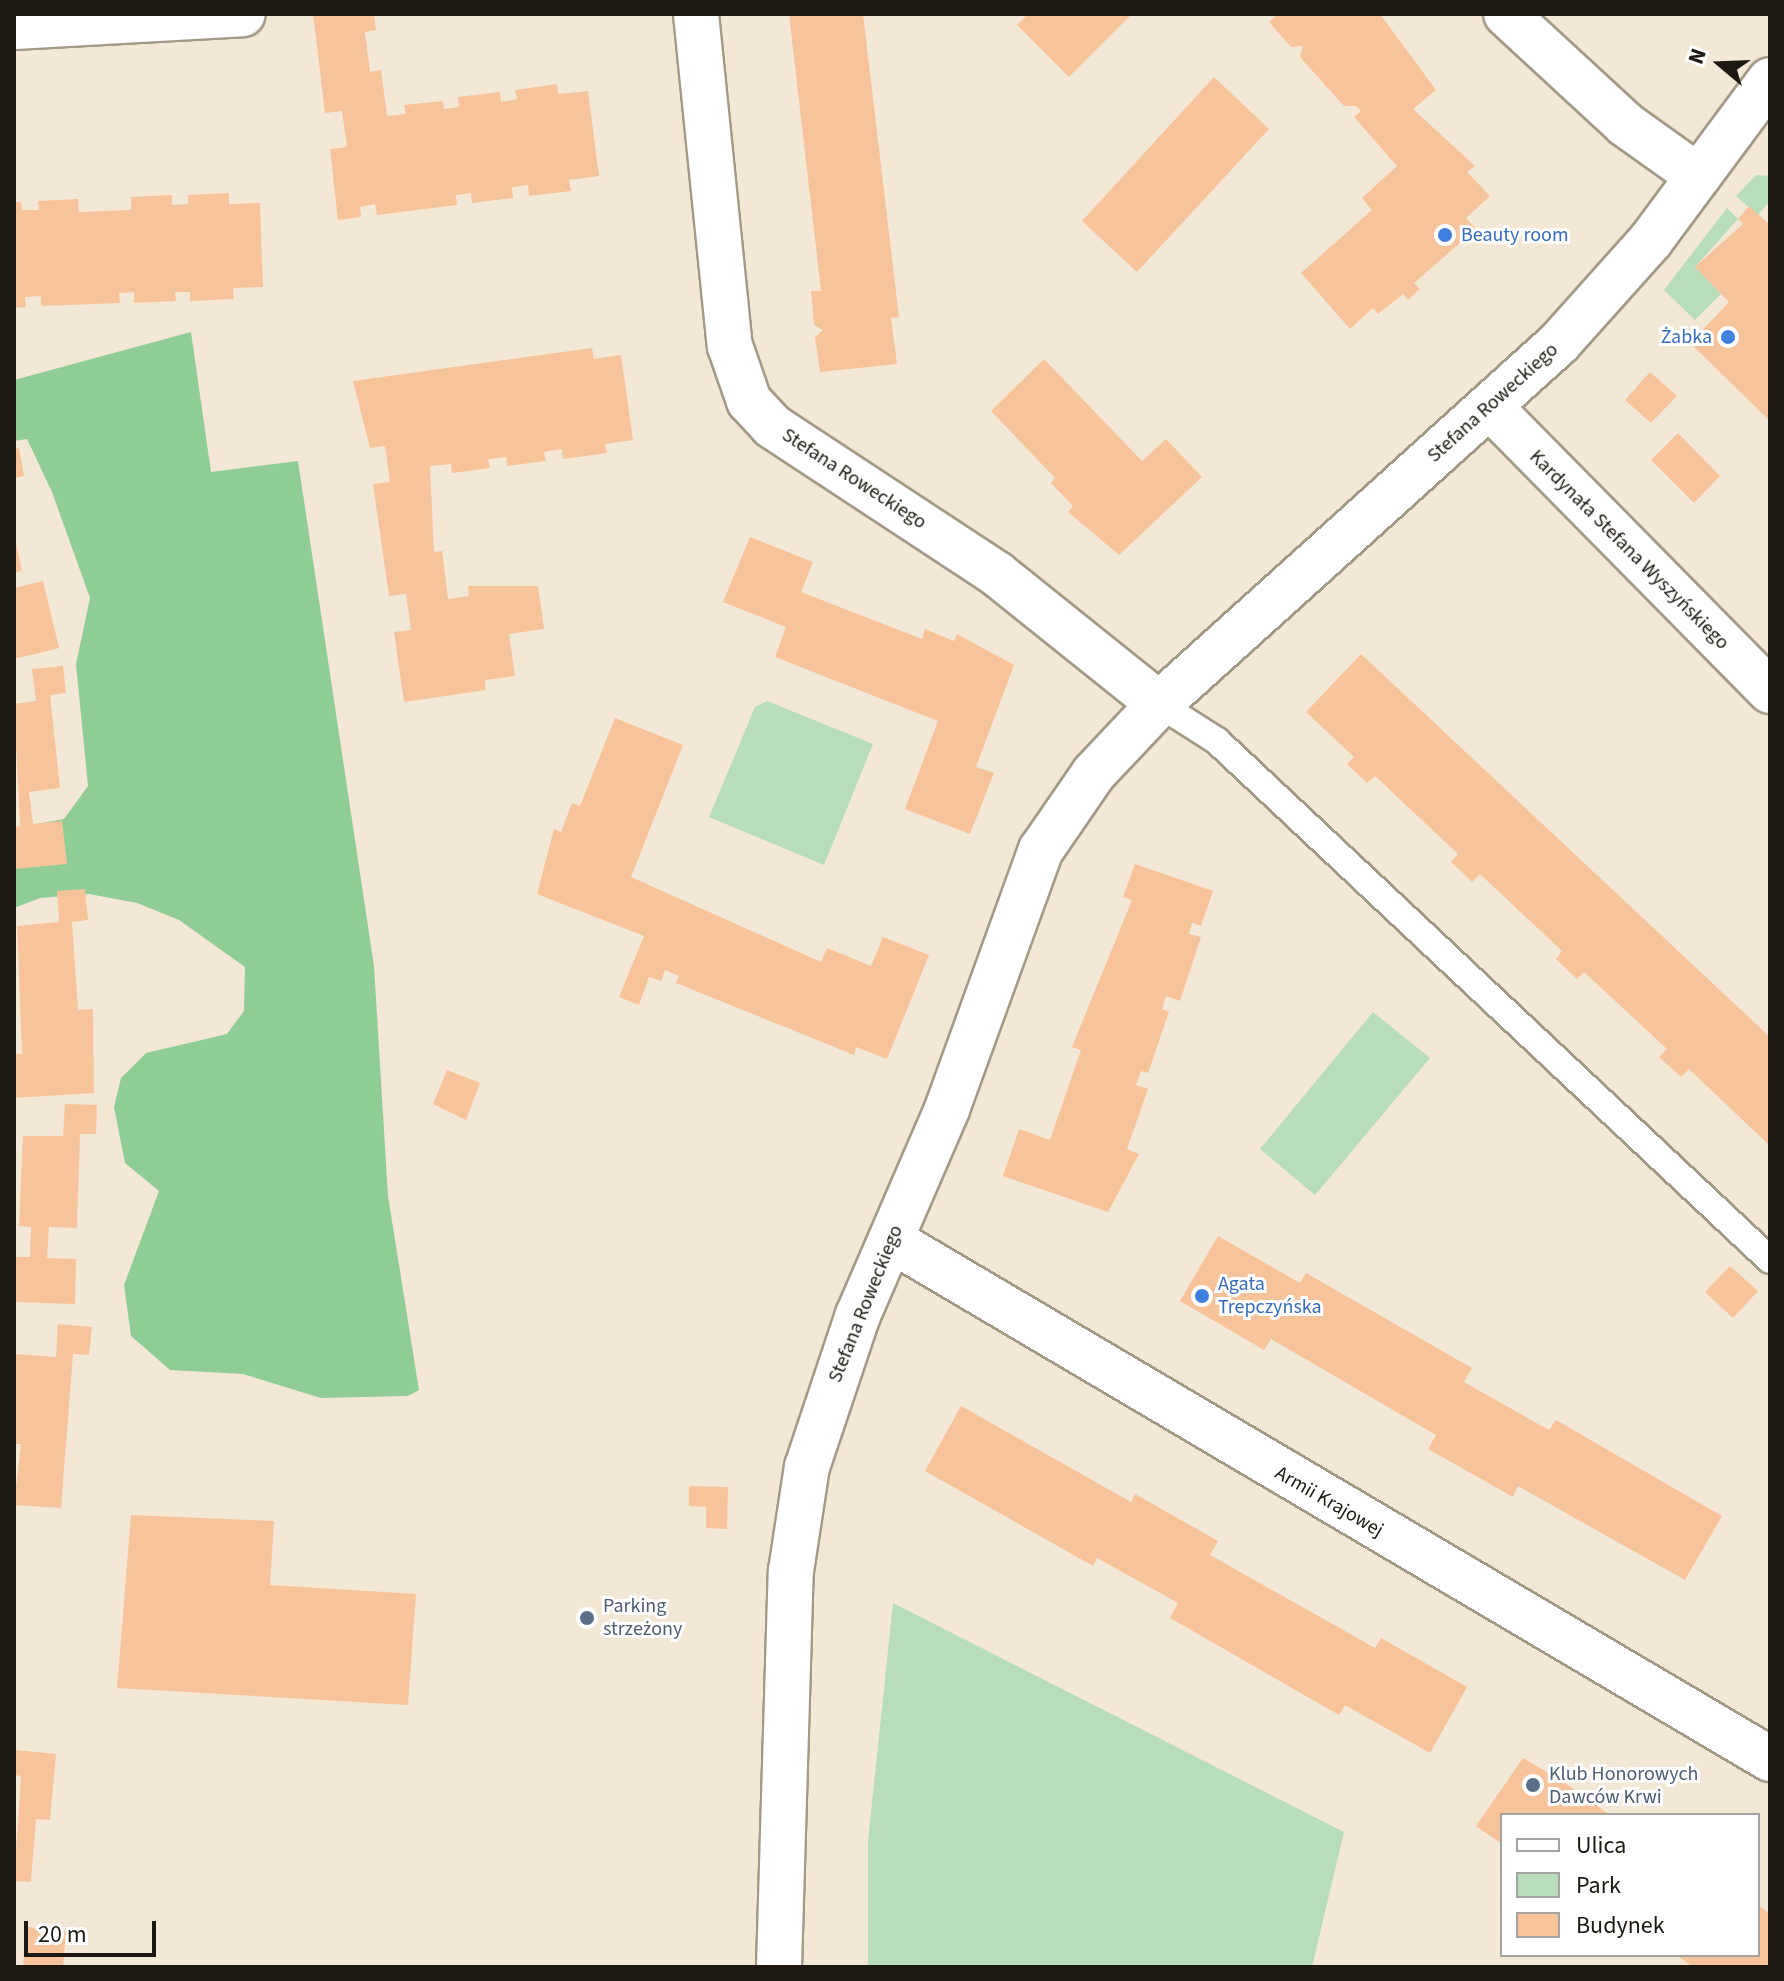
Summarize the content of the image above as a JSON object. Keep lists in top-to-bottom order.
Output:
{
  "streets": {
    "street": ["Stefana Roweckiego", "Kardynała Stefana Wyszyńskiego", "Armii Krajowej"]
  },
  "crossings": [
    ["Stefana Roweckiego", "Kardynała Stefana Wyszyńskiego"],
    ["Stefana Roweckiego", "Armii Krajowej"]
  ],
  "places": [
    "Beauty room",
    "Żabka",
    "Agata Trepczyńska",
    "Parking strzeżony",
    "Klub Honorowych Dawców Krwi"
  ],
  "legend": ["Ulica", "Park", "Budynek"],
  "scale_bar": "20 m",
  "north": "left"
}
